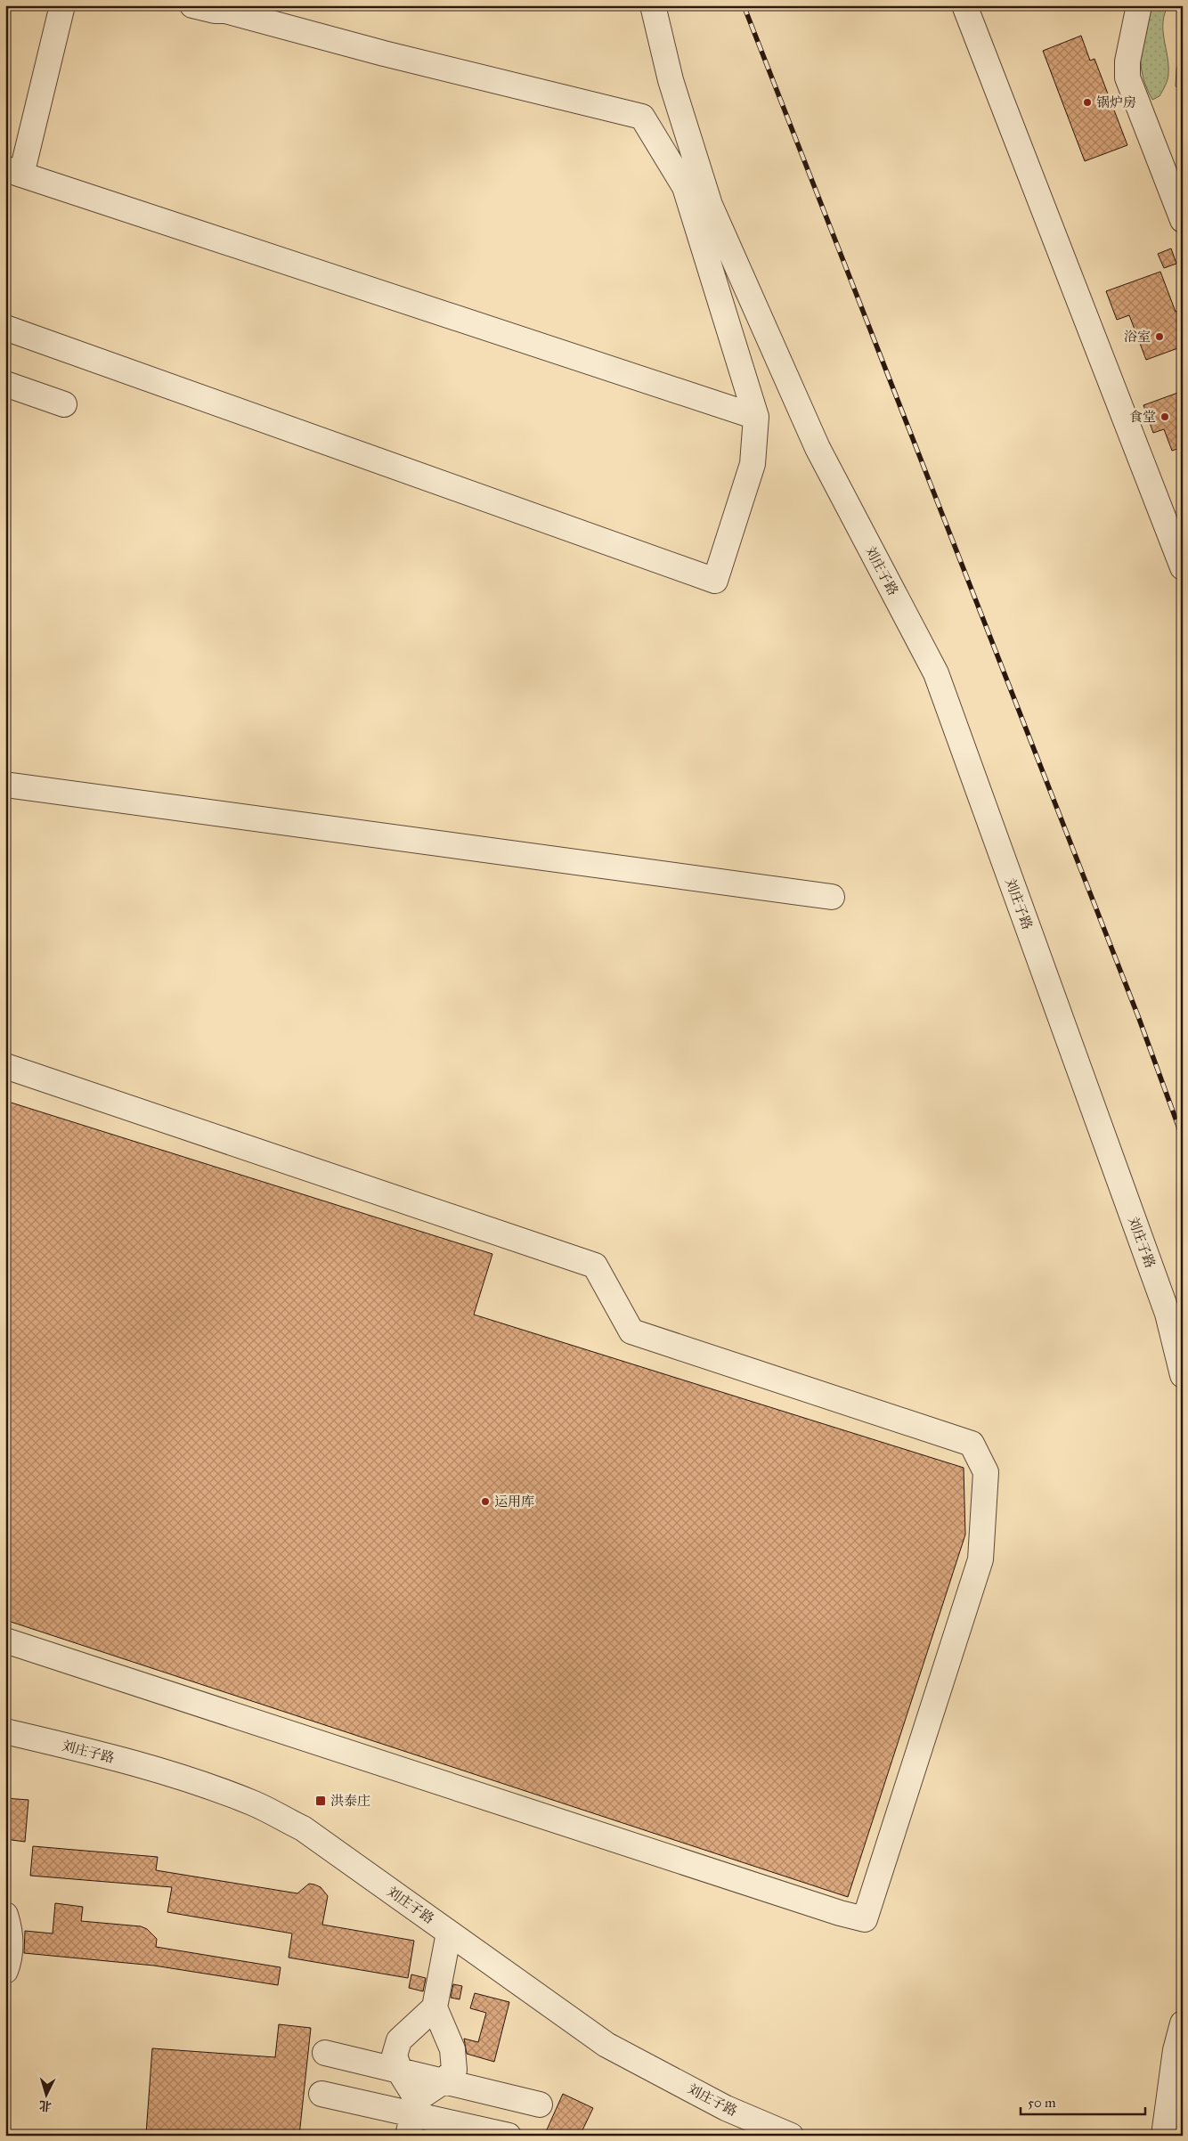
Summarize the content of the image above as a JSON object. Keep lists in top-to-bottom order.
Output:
{
  "streets": {
    "street": ["刘庄子路"]
  },
  "places": {
    "other": [
      "锅炉房",
      "浴室",
      "食堂",
      "运用库"
    ],
    "transit": ["洪泰庄"]
  },
  "scale_bar": "50 m",
  "north": "bottom"
}
